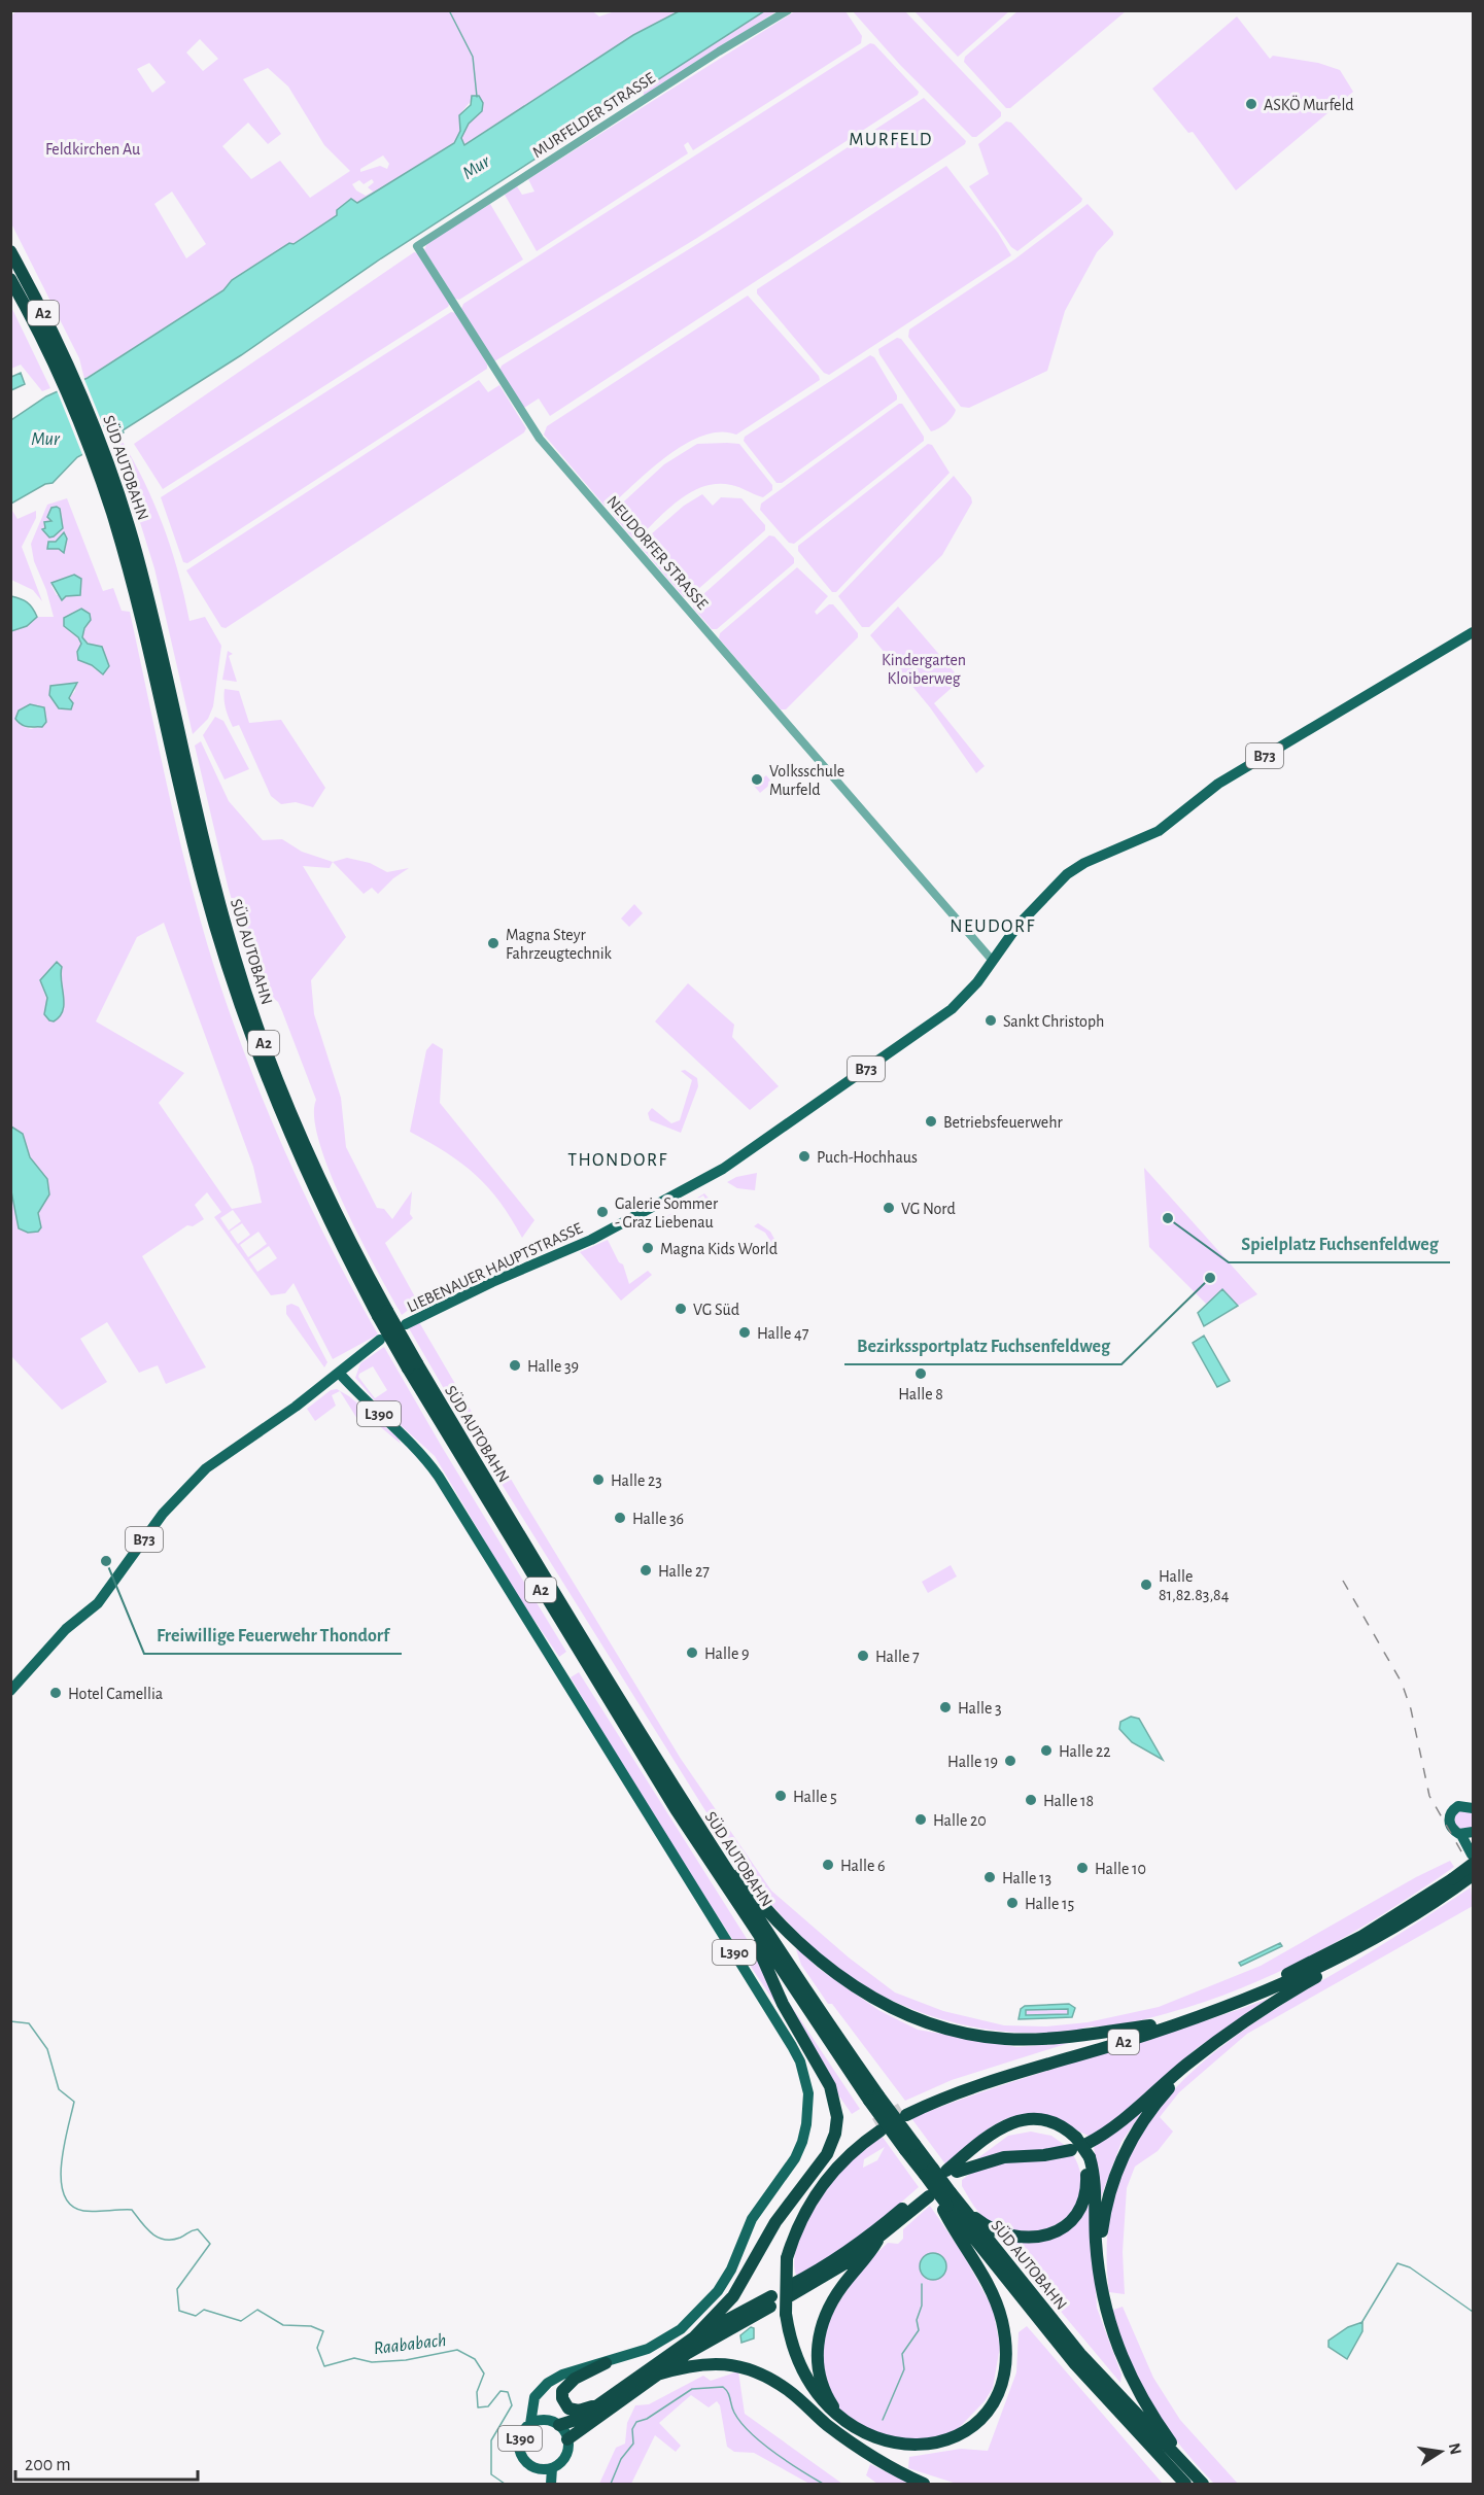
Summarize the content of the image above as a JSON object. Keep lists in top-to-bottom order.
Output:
{
  "streets": {
    "highway": ["A2", "SÜD AUTOBAHN"],
    "main road": ["B73", "LIEBENAUER HAUPTSTRASSE", "L390"],
    "street": ["MURFELDER STRASSE", "NEUDORFER STRASSE"]
  },
  "crossings": [
    ["MURFELDER STRASSE", "NEUDORFER STRASSE"],
    ["NEUDORFER STRASSE", "LIEBENAUER HAUPTSTRASSE"],
    ["B73", "L390"]
  ],
  "districts": ["MURFELD", "NEUDORF", "THONDORF"],
  "water": ["Mur", "Raababach"],
  "parks": ["Feldkirchen Au", "Kindergarten Kloiberweg"],
  "places": [
    "ASKÖ Murfeld",
    "Volksschule Murfeld",
    "Magna Steyr Fahrzeugtechnik",
    "Sankt Christoph",
    "Betriebsfeuerwehr",
    "Puch-Hochhaus",
    "VG Nord",
    "Galerie Sommer - Graz Liebenau",
    "Spielplatz Fuchsenfeldweg",
    "Magna Kids World",
    "Bezirkssportplatz Fuchsenfeldweg",
    "VG Süd",
    "Halle 47",
    "Halle 39",
    "Halle 8",
    "Halle 23",
    "Halle 36",
    "Freiwillige Feuerwehr Thondorf",
    "Halle 27",
    "Halle 81,82.83,84",
    "Halle 9",
    "Halle 7",
    "Hotel Camellia",
    "Halle 3",
    "Halle 22",
    "Halle 19",
    "Halle 5",
    "Halle 18",
    "Halle 20",
    "Halle 6",
    "Halle 10",
    "Halle 13",
    "Halle 15"
  ],
  "scale_bar": "200 m",
  "north": "right"
}
